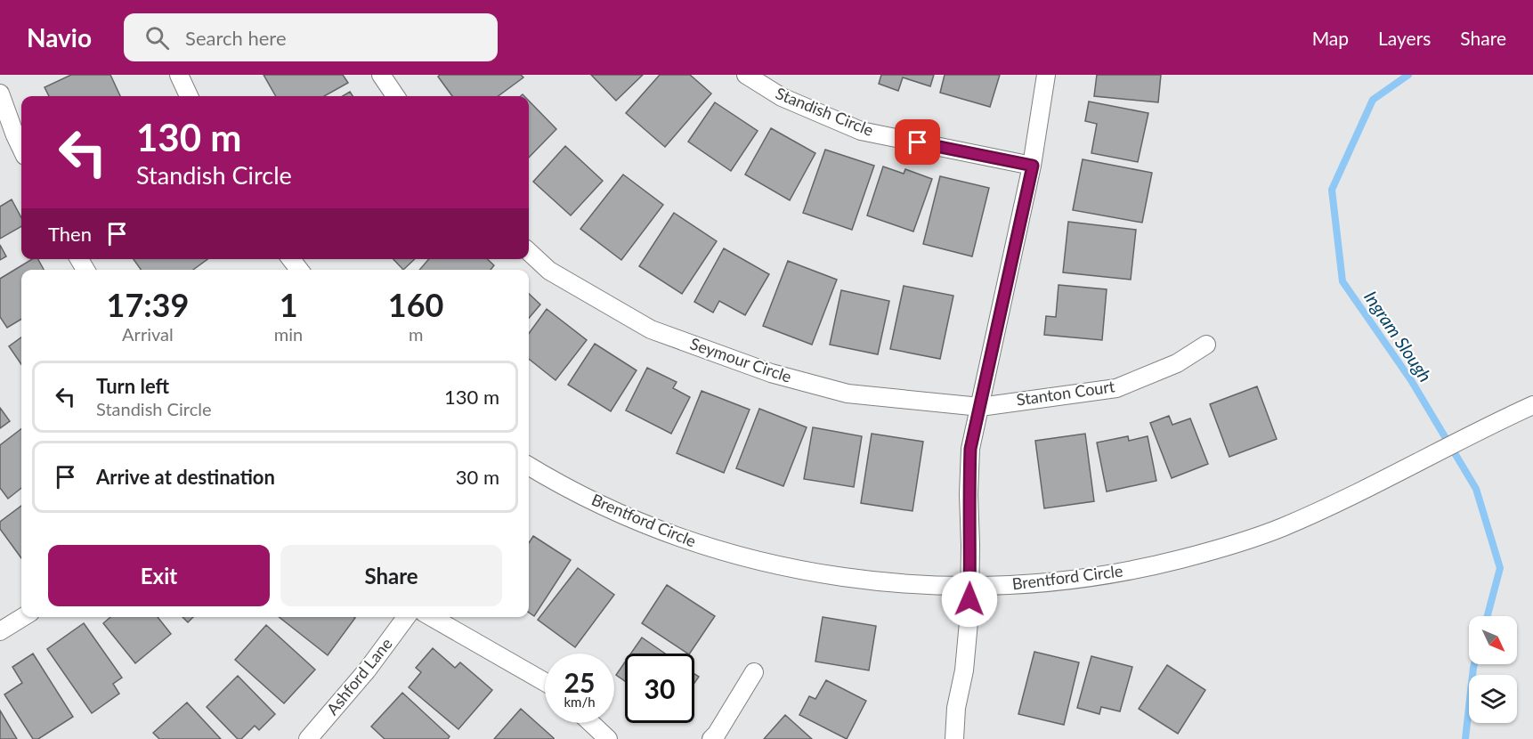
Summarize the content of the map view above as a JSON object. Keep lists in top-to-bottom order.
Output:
{
  "streets": {
    "street": [
      "Standish Circle",
      "Seymour Circle",
      "Stanton Court",
      "Brentford Circle",
      "Ashford Lane"
    ]
  },
  "crossings": [
    ["Seymour Circle", "Stanton Court"]
  ],
  "water": ["Ingram Slough"],
  "north": "bottom right",
  "page": {
    "header": "Navio",
    "search": "Search here",
    "nav": ["Map", "Layers", "Share"],
    "turn": ["130 m", "Standish Circle"],
    "then": "Then",
    "eta": [
      "17:39",
      "Arrival",
      "1",
      "min",
      "160",
      "m"
    ],
    "list": [
      {
        "name": "Turn left",
        "note": "Standish Circle",
        "value": "130 m"
      },
      {
        "name": "Arrive at destination",
        "value": "30 m"
      }
    ],
    "buttons": ["Exit", "Share"],
    "speed": "25 km/h",
    "limit": "30"
  }
}
